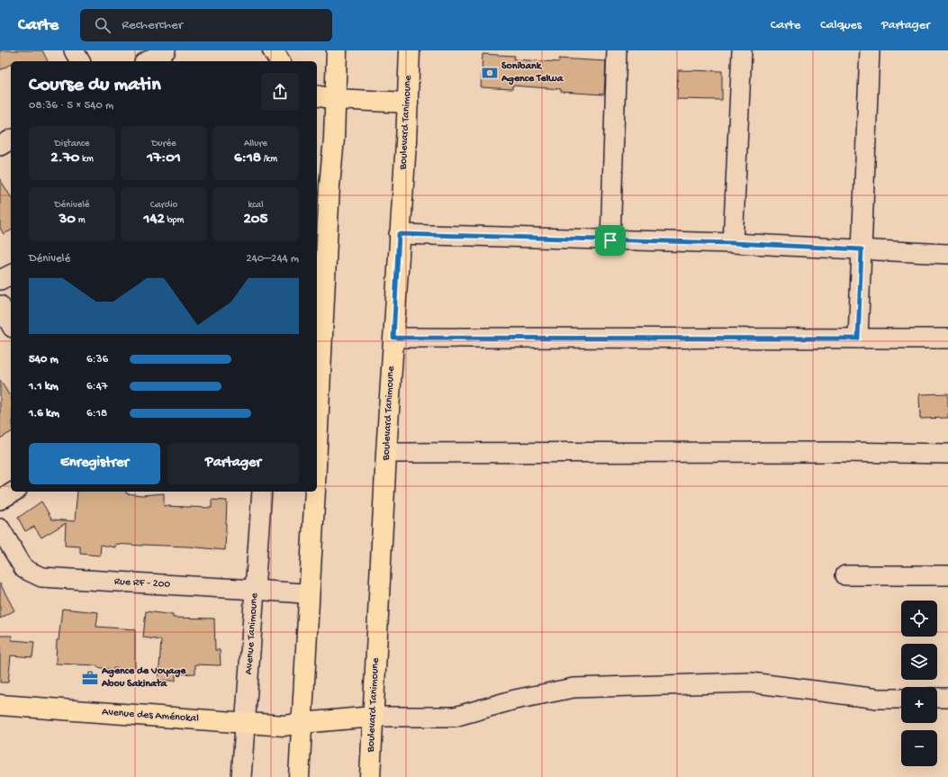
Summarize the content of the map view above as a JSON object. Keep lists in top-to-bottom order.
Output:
{
  "streets": {
    "main road": ["Boulevard Tanimoune", "Avenue des Aménokal"],
    "street": ["Rue RF - 200", "Avenue Tanimoune"]
  },
  "crossings": [
    ["Boulevard Tanimoune", "Avenue des Aménokal"],
    ["Rue RF - 200", "Avenue Tanimoune"],
    ["Avenue Tanimoune", "Avenue des Aménokal"]
  ],
  "places": {
    "bank": ["Sonibank Agence Telwa"],
    "office": ["Agence de Voyage Abou Sakinata"]
  },
  "page": {
    "header": "Carte",
    "search": "Rechercher",
    "nav": ["Carte", "Calques", "Partager"],
    "heading": ["Course du matin", "08:36 · 5 × 540 m"],
    "stats": [
      ["Distance", "2.70 km"],
      ["Durée", "17:01"],
      ["Allure", "6:18 /km"],
      ["Dénivelé", "30 m"],
      ["Cardio", "142 bpm"],
      ["kcal", "205"]
    ],
    "chart": ["Dénivelé", "240–244 m"],
    "list": [
      {
        "name": "540 m",
        "note": "6:36"
      },
      {
        "name": "1.1 km",
        "note": "6:47"
      },
      {
        "name": "1.6 km",
        "note": "6:18"
      }
    ],
    "buttons": ["Enregistrer", "Partager"],
    "map_buttons": ["+", "−"]
  }
}
